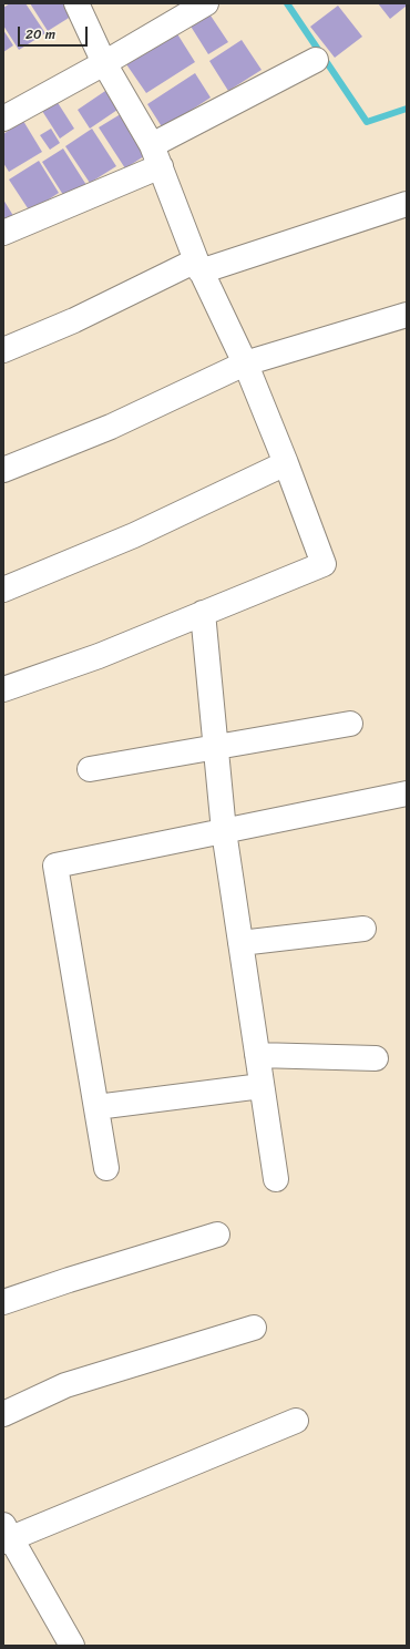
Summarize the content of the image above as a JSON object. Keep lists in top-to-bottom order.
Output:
{
  "scale_bar": "20 m"
}
